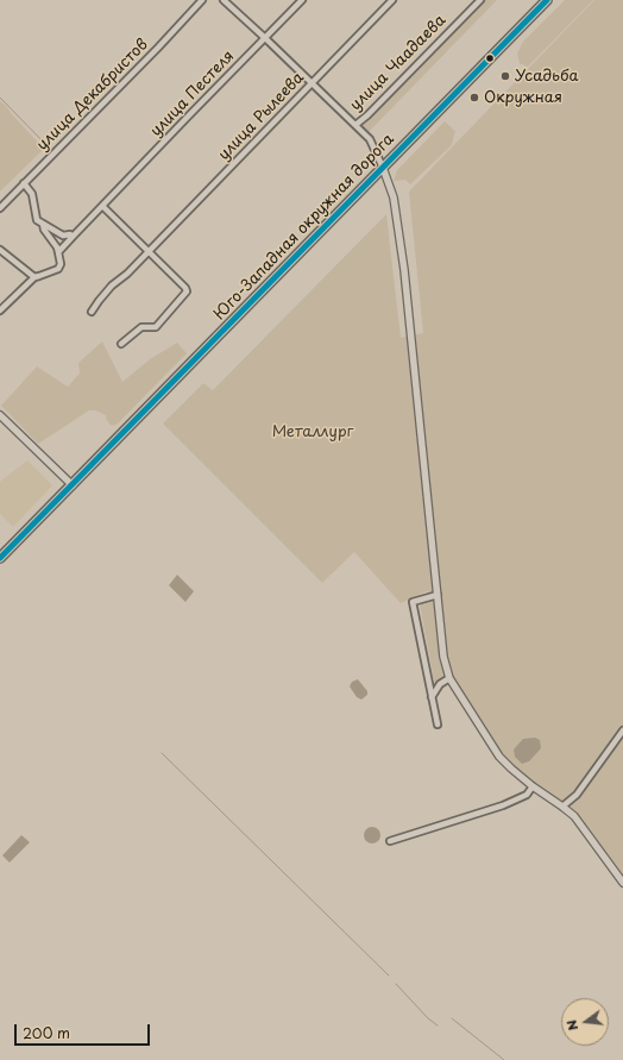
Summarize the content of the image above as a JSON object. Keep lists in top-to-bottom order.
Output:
{
  "streets": {
    "highway": ["Юго-Западная окружная дорога"],
    "street": [
      "улица Чаадаева",
      "улица Пестеля",
      "улица Декабристов",
      "улица Рылеева"
    ]
  },
  "parks": ["Металлург"],
  "places": ["Усадьба", "Окружная"],
  "scale_bar": "200 m",
  "north": "left"
}
